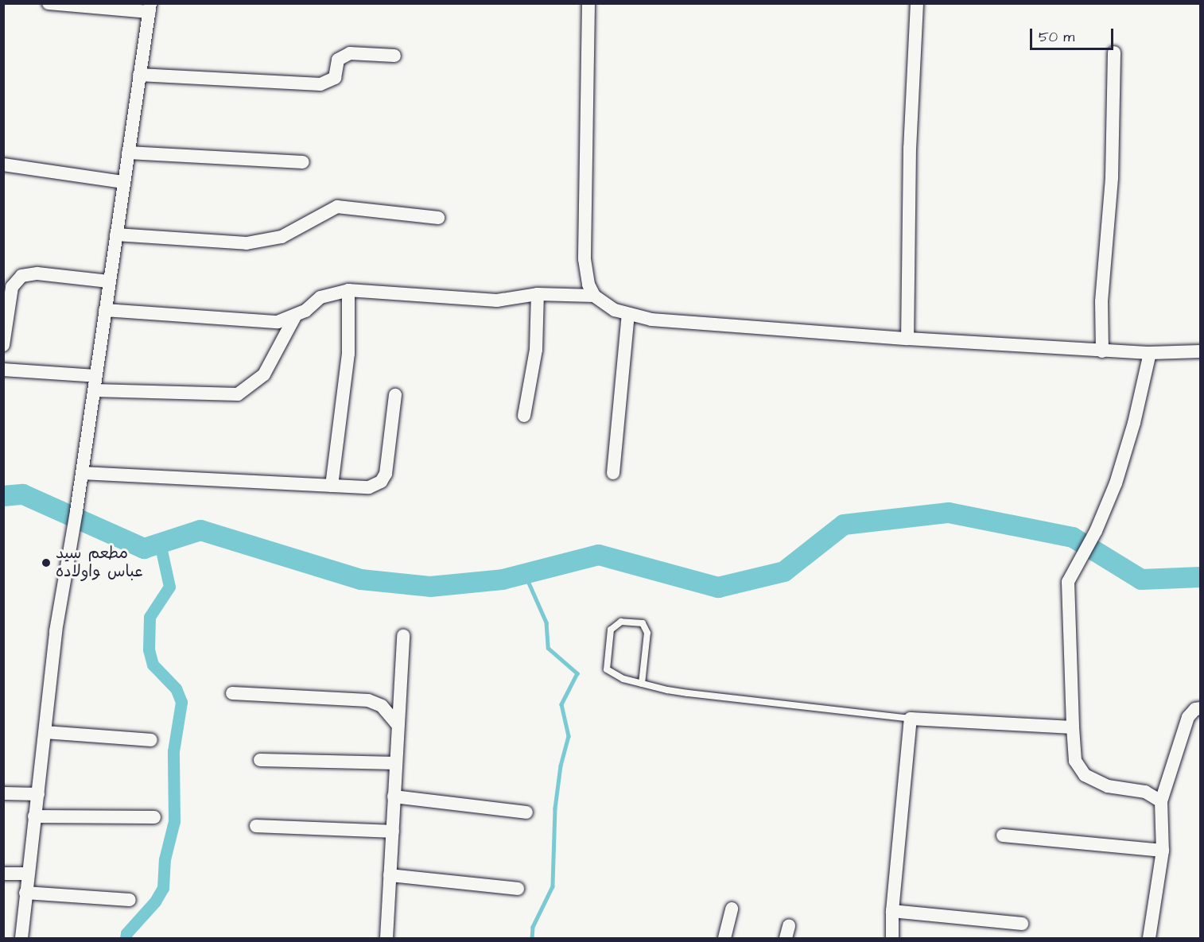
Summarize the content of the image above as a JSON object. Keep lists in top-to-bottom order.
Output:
{
  "places": ["مطعم سيد عباس واولاده"],
  "scale_bar": "50 m"
}
